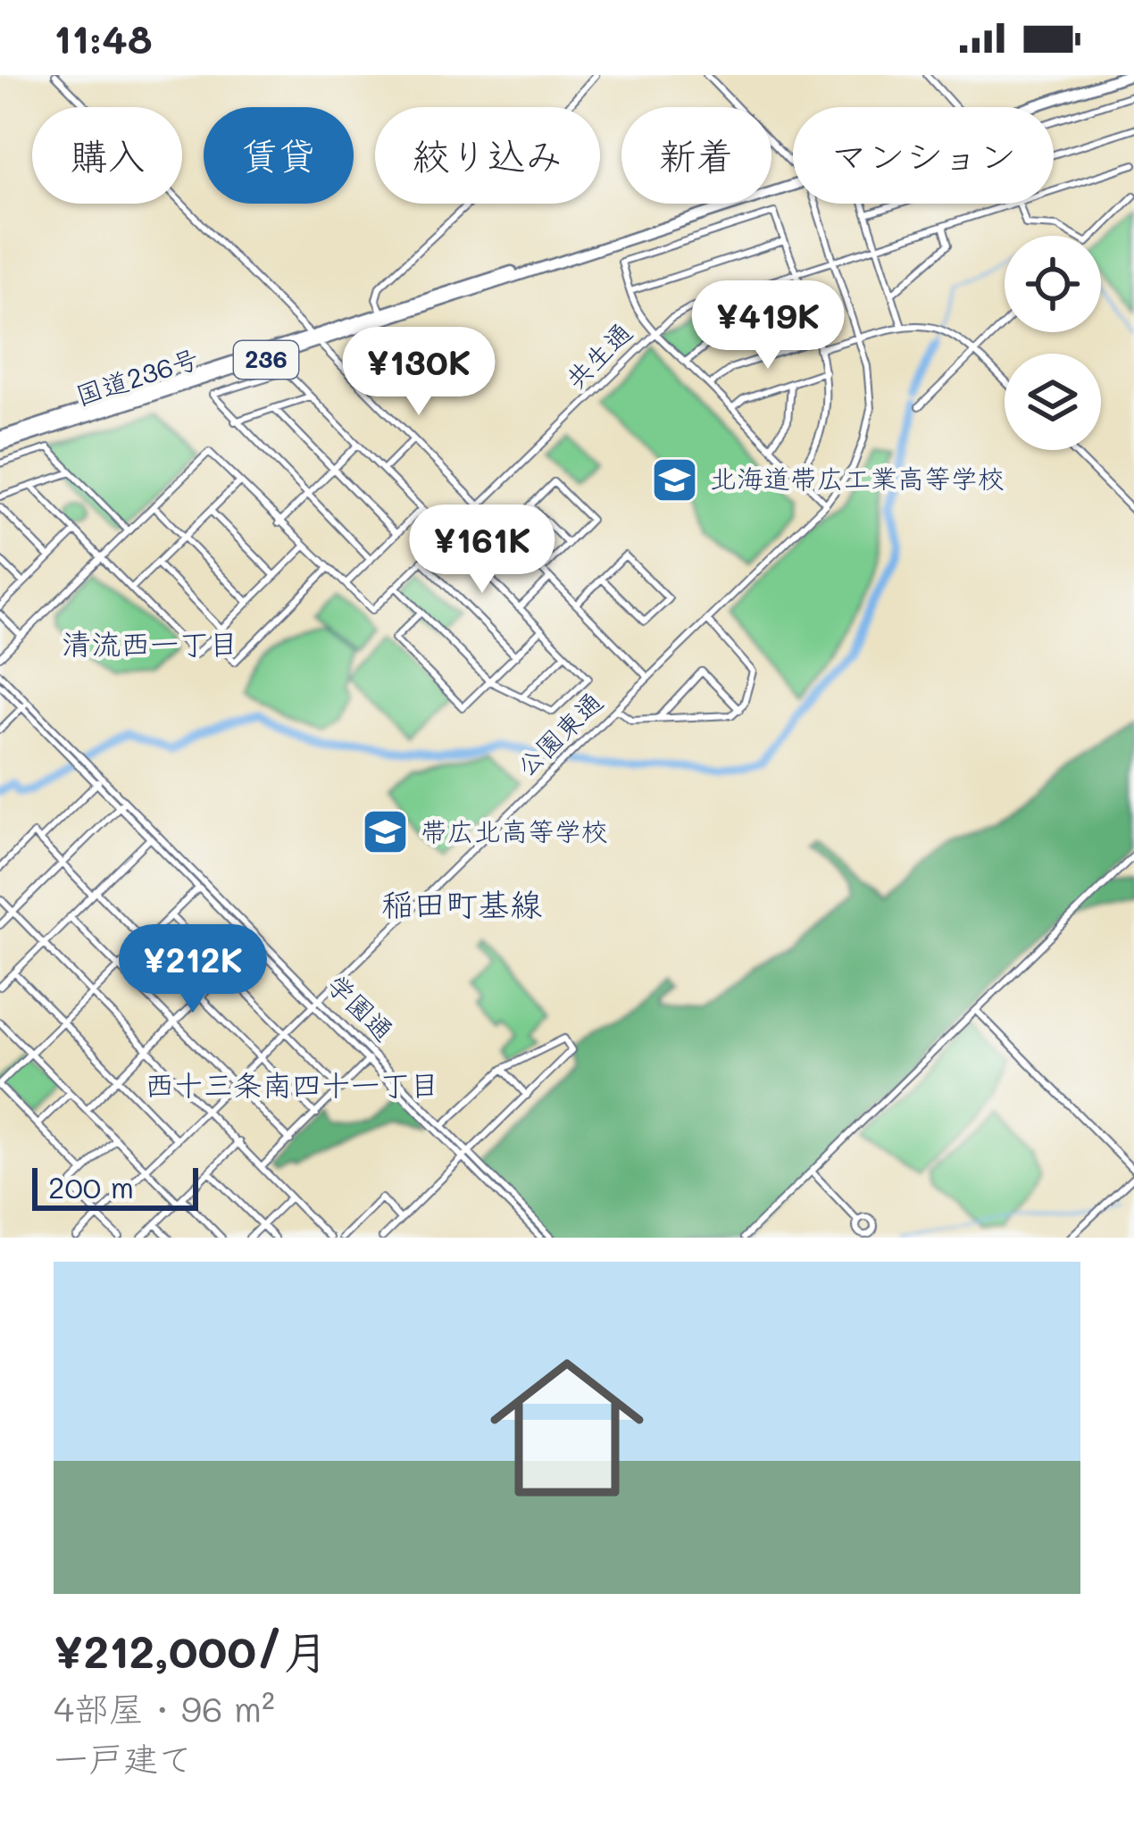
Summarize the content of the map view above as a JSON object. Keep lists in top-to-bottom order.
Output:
{
  "streets": {
    "highway": ["236", "国道236号"],
    "street": ["共生通", "公園東通", "学園通"]
  },
  "crossings": [
    ["共生通", "公園東通"],
    ["公園東通", "学園通"]
  ],
  "districts": ["清流西一丁目", "稲田町基線", "西十三条南四十一丁目"],
  "places": {
    "school or university": ["北海道帯広工業高等学校", "帯広北高等学校"]
  },
  "scale_bar": "200 m",
  "page": {
    "status": "11:48",
    "chip": [
      "購入",
      "賃貸",
      "絞り込み",
      "新着",
      "マンション"
    ],
    "price": [
      "¥419K",
      "¥130K",
      "¥161K",
      "¥212K"
    ],
    "scale": "200 m",
    "list": [
      {
        "name": "¥212,000/月",
        "note": "4部屋 · 96 m² · 一戸建て"
      }
    ]
  }
}
